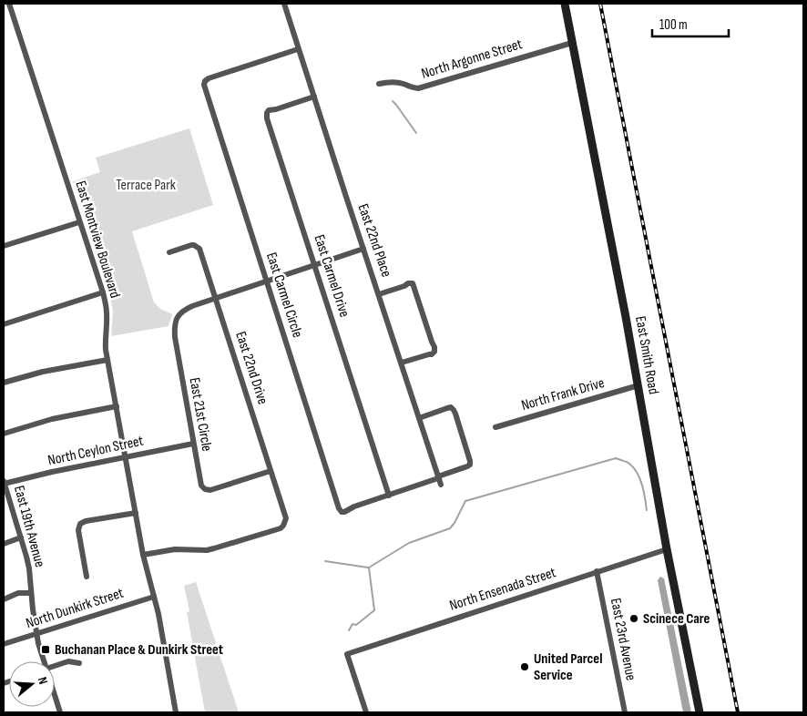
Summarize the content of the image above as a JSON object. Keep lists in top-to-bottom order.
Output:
{
  "streets": {
    "street": [
      "North Argonne Street",
      "East Montview Boulevard",
      "East 22nd Place",
      "East Carmel Drive",
      "East Carmel Circle",
      "East Smith Road",
      "East 22nd Drive",
      "North Frank Drive",
      "East 21st Circle",
      "North Ceylon Street",
      "East 19th Avenue",
      "North Ensenada Street",
      "North Dunkirk Street",
      "East 23rd Avenue"
    ]
  },
  "crossings": [
    ["North Argonne Street", "East Smith Road"],
    ["East Montview Boulevard", "East 22nd Drive"],
    ["East Montview Boulevard", "North Ceylon Street"],
    ["East Montview Boulevard", "North Dunkirk Street"],
    ["East 22nd Place", "East Carmel Drive"],
    ["East 22nd Place", "East Carmel Circle"],
    ["East 22nd Place", "East 21st Circle"],
    ["East Carmel Drive", "East Carmel Circle"],
    ["East Carmel Drive", "East 21st Circle"],
    ["East Carmel Circle", "East 21st Circle"],
    ["East Smith Road", "North Frank Drive"],
    ["East Smith Road", "North Ensenada Street"],
    ["East 22nd Drive", "East 21st Circle"],
    ["East 21st Circle", "North Ceylon Street"],
    ["North Ceylon Street", "East 19th Avenue"],
    ["East 19th Avenue", "North Dunkirk Street"],
    ["North Ensenada Street", "East 23rd Avenue"]
  ],
  "parks": ["Terrace Park"],
  "places": {
    "other": ["Scinece Care", "United Parcel Service"],
    "transit": ["Buchanan Place & Dunkirk Street"]
  },
  "scale_bar": "100 m",
  "north": "right"
}
